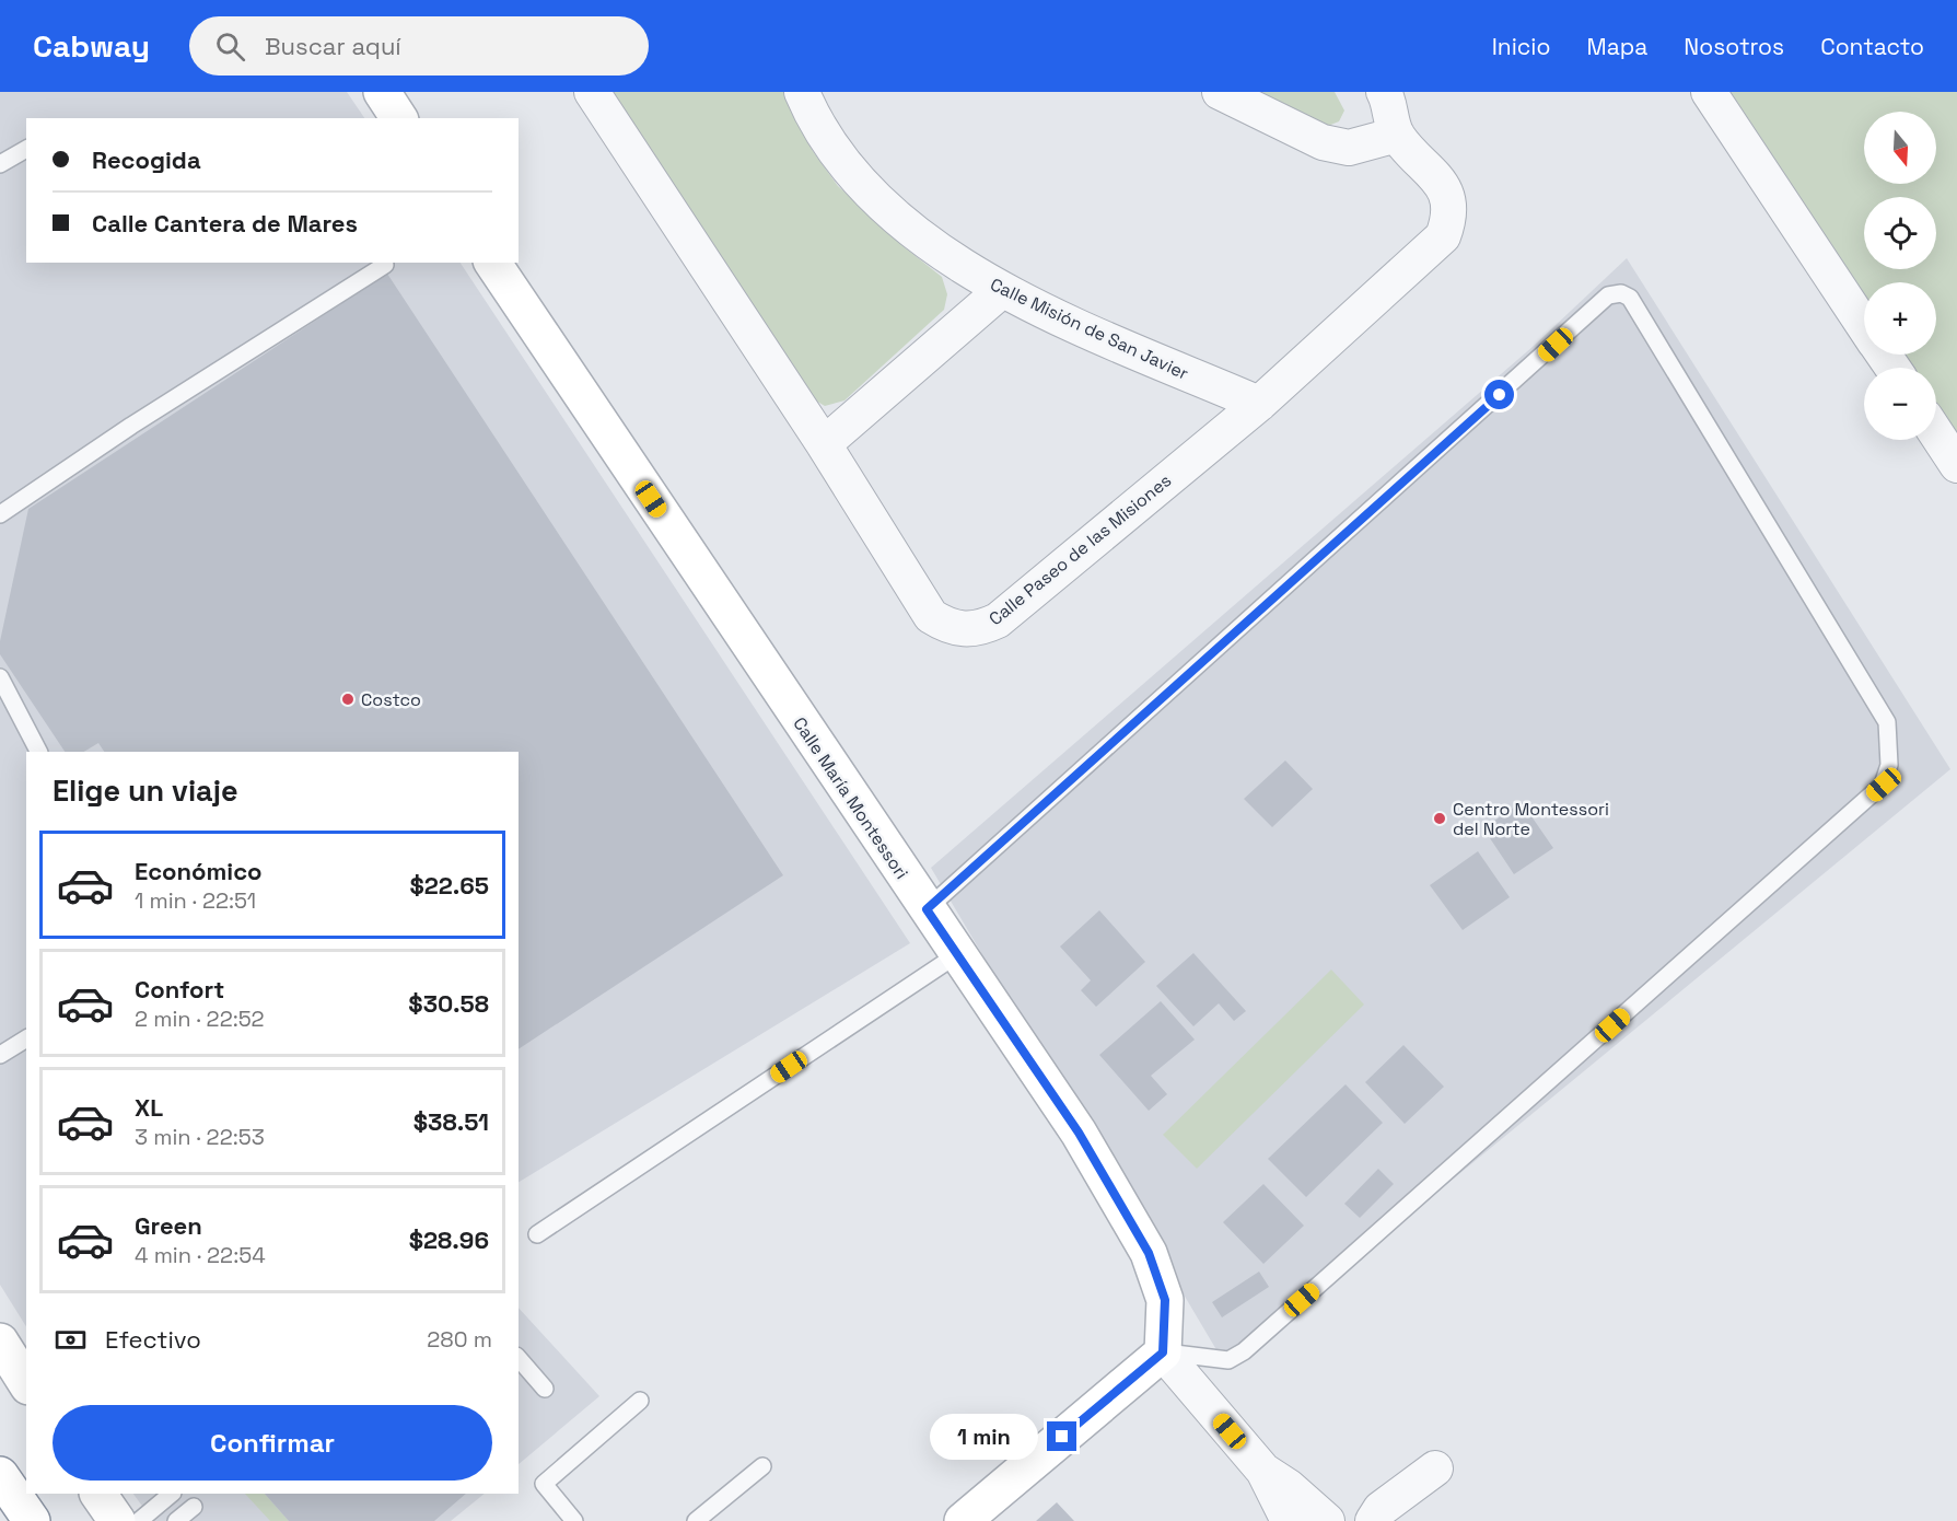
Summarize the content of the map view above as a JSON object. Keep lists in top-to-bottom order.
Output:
{
  "streets": {
    "main road": ["Calle María Montessori"],
    "street": ["Calle Misión de San Javier", "Calle Paseo de las Misiones"]
  },
  "crossings": [
    ["Calle Misión de San Javier", "Calle Paseo de las Misiones"]
  ],
  "places": ["Costco", "Centro Montessori del Norte"],
  "north": "bottom",
  "page": {
    "header": "Cabway",
    "search": "Buscar aquí",
    "nav": [
      "Inicio",
      "Mapa",
      "Nosotros",
      "Contacto"
    ],
    "map_buttons": ["+", "−"],
    "banner": ["Recogida", "Calle Cantera de Mares"],
    "heading": "Elige un viaje",
    "list": [
      {
        "name": "Económico",
        "note": "1 min · 22:51",
        "value": "$22.65"
      },
      {
        "name": "Confort",
        "note": "2 min · 22:52",
        "value": "$30.58"
      },
      {
        "name": "XL",
        "note": "3 min · 22:53",
        "value": "$38.51"
      },
      {
        "name": "Green",
        "note": "4 min · 22:54",
        "value": "$28.96"
      }
    ],
    "pay": ["Efectivo", "280 m"],
    "buttons": "Confirmar",
    "bubble": "1 min"
  }
}
